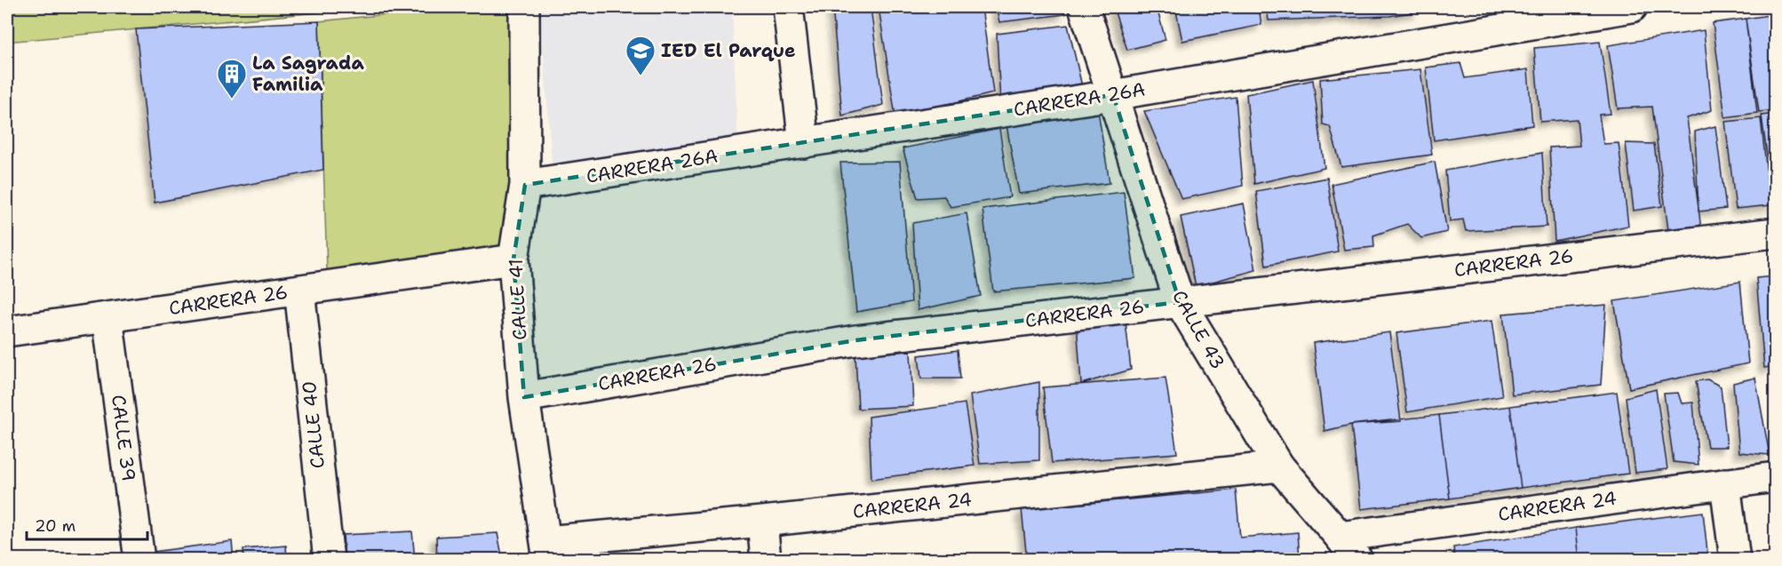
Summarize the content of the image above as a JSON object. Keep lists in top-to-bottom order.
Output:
{
  "streets": {
    "street": [
      "CARRERA 26A",
      "CARRERA 26",
      "CALLE 41",
      "CALLE 43",
      "CALLE 40",
      "CALLE 39",
      "CARRERA 24"
    ]
  },
  "crossings": [
    ["CARRERA 26A", "CALLE 41"],
    ["CARRERA 26A", "CALLE 43"],
    ["CARRERA 26", "CALLE 41"],
    ["CARRERA 26", "CALLE 43"],
    ["CARRERA 26", "CALLE 40"],
    ["CARRERA 26", "CALLE 39"],
    ["CALLE 41", "CARRERA 24"],
    ["CALLE 43", "CARRERA 24"]
  ],
  "places": {
    "school or university": ["IED El Parque"],
    "building": ["La Sagrada Familia"]
  },
  "scale_bar": "20 m"
}
